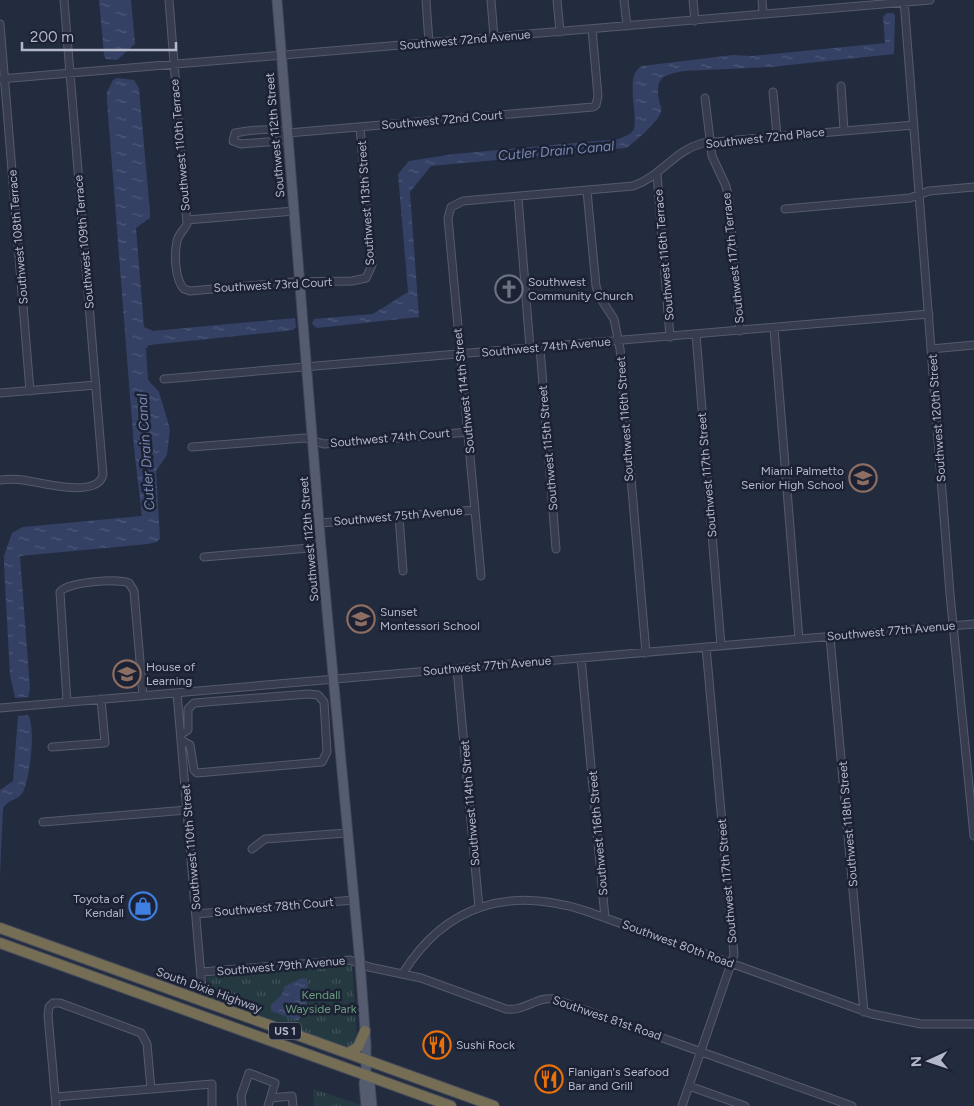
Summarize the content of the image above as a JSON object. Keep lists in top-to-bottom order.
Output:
{
  "streets": {
    "highway": ["South Dixie Highway", "US 1"],
    "main road": ["Southwest 112th Street"],
    "street": [
      "Southwest 72nd Avenue",
      "Southwest 72nd Court",
      "Southwest 72nd Place",
      "Southwest 110th Terrace",
      "Southwest 113th Street",
      "Southwest 108th Terrace",
      "Southwest 109th Terrace",
      "Southwest 116th Terrace",
      "Southwest 117th Terrace",
      "Southwest 73rd Court",
      "Southwest 74th Avenue",
      "Southwest 114th Street",
      "Southwest 120th Street",
      "Southwest 116th Street",
      "Southwest 74th Court",
      "Southwest 115th Street",
      "Southwest 117th Street",
      "Southwest 75th Avenue",
      "Southwest 77th Avenue",
      "Southwest 118th Street",
      "Southwest 110th Street",
      "Southwest 78th Court",
      "Southwest 80th Road",
      "Southwest 79th Avenue",
      "Southwest 81st Road"
    ]
  },
  "crossings": [
    ["Southwest 72nd Avenue", "Southwest 72nd Court"],
    ["Southwest 72nd Avenue", "Southwest 112th Street"],
    ["Southwest 72nd Avenue", "Southwest 110th Terrace"],
    ["Southwest 72nd Avenue", "Southwest 108th Terrace"],
    ["Southwest 72nd Avenue", "Southwest 109th Terrace"],
    ["Southwest 72nd Avenue", "Southwest 120th Street"],
    ["Southwest 72nd Court", "Southwest 112th Street"],
    ["Southwest 72nd Court", "Southwest 113th Street"],
    ["Southwest 112th Street", "Southwest 73rd Court"],
    ["Southwest 112th Street", "Southwest 74th Avenue"],
    ["Southwest 112th Street", "Southwest 74th Court"],
    ["Southwest 112th Street", "Southwest 75th Avenue"],
    ["Southwest 112th Street", "Southwest 77th Avenue"],
    ["Southwest 112th Street", "Southwest 78th Court"],
    ["Southwest 112th Street", "Southwest 79th Avenue"],
    ["Southwest 112th Street", "South Dixie Highway"],
    ["Southwest 112th Street", "Southwest 81st Road"],
    ["Southwest 112th Street", "US 1"],
    ["Southwest 72nd Place", "Southwest 116th Terrace"],
    ["Southwest 72nd Place", "Southwest 117th Terrace"],
    ["Southwest 72nd Place", "Southwest 114th Street"],
    ["Southwest 72nd Place", "Southwest 120th Street"],
    ["Southwest 72nd Place", "Southwest 116th Street"],
    ["Southwest 110th Terrace", "Southwest 73rd Court"],
    ["Southwest 113th Street", "Southwest 73rd Court"],
    ["Southwest 116th Terrace", "Southwest 74th Avenue"],
    ["Southwest 117th Terrace", "Southwest 74th Avenue"],
    ["Southwest 74th Avenue", "Southwest 114th Street"],
    ["Southwest 74th Avenue", "Southwest 120th Street"],
    ["Southwest 74th Avenue", "Southwest 116th Street"],
    ["Southwest 74th Avenue", "Southwest 115th Street"],
    ["Southwest 74th Avenue", "Southwest 117th Street"],
    ["Southwest 114th Street", "Southwest 74th Court"],
    ["Southwest 114th Street", "Southwest 75th Avenue"],
    ["Southwest 114th Street", "Southwest 77th Avenue"],
    ["Southwest 114th Street", "Southwest 80th Road"],
    ["Southwest 120th Street", "Southwest 77th Avenue"],
    ["Southwest 116th Street", "Southwest 77th Avenue"],
    ["Southwest 116th Street", "Southwest 80th Road"],
    ["Southwest 117th Street", "Southwest 77th Avenue"],
    ["Southwest 117th Street", "Southwest 80th Road"],
    ["Southwest 117th Street", "Southwest 81st Road"],
    ["Southwest 77th Avenue", "Southwest 118th Street"],
    ["Southwest 77th Avenue", "Southwest 110th Street"],
    ["Southwest 118th Street", "Southwest 80th Road"],
    ["Southwest 110th Street", "Southwest 78th Court"],
    ["Southwest 110th Street", "Southwest 79th Avenue"],
    ["Southwest 110th Street", "South Dixie Highway"],
    ["Southwest 80th Road", "Southwest 81st Road"],
    ["Southwest 79th Avenue", "Southwest 81st Road"]
  ],
  "water": ["Cutler Drain Canal"],
  "parks": ["Kendall Wayside Park"],
  "places": {
    "church": ["Southwest Community Church"],
    "school or university": ["Miami Palmetto Senior High School", "Sunset Montessori School", "House of Learning"],
    "shop": ["Toyota of Kendall"],
    "restaurant": ["Sushi Rock", "Flanigan's Seafood Bar and Grill"]
  },
  "scale_bar": "200 m",
  "north": "left"
}
